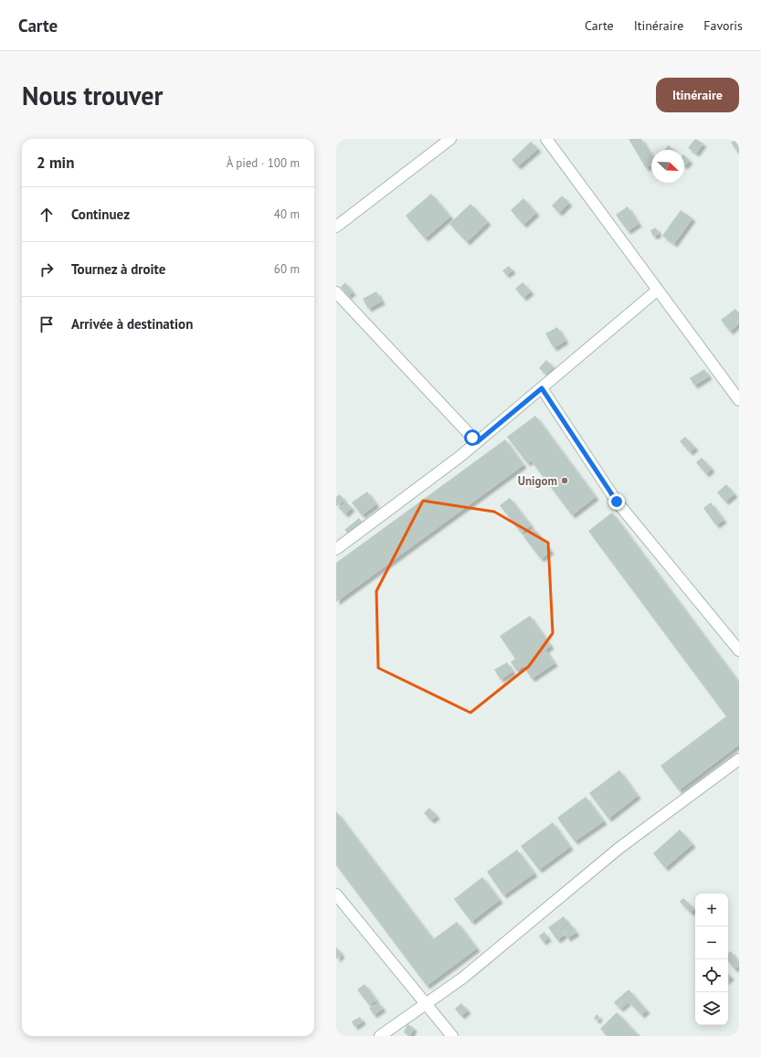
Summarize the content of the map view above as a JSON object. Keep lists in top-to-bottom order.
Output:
{
  "places": ["Unigom"],
  "north": "bottom right",
  "page": {
    "header": "Carte",
    "nav": ["Carte", "Itinéraire", "Favoris"],
    "buttons": "Itinéraire",
    "title": "Nous trouver",
    "heading": ["2 min", "À pied · 100 m"],
    "list": [
      ["Continuez", "40 m"],
      ["Tournez à droite", "60 m"],
      "Arrivée à destination"
    ],
    "map_buttons": ["+", "−"]
  }
}
